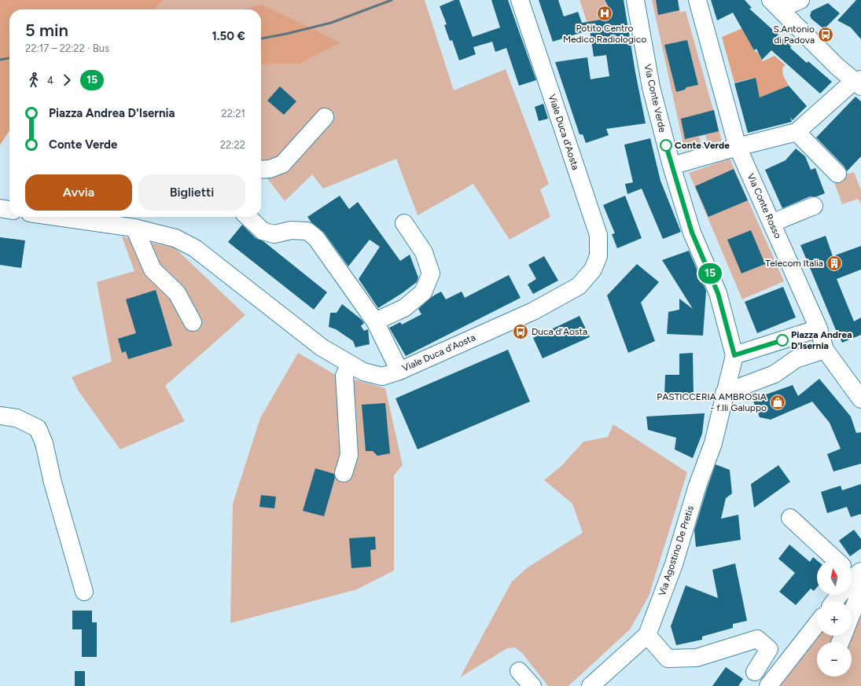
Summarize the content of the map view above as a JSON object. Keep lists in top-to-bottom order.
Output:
{
  "streets": {
    "street": [
      "Via Conte Verde",
      "Viale Duca d'Aosta",
      "Via Conte Rosso",
      "Via Agostino De Pretis"
    ]
  },
  "crossings": [
    ["Via Conte Verde", "Via Agostino De Pretis"]
  ],
  "places": {
    "hospital": ["Potito Centro Medico Radiologico"],
    "bus stop": ["S.Antonio di Padova", "Duca d'Aosta"],
    "other": ["Conte Verde", "Piazza Andrea D'Isernia"],
    "building": ["Telecom Italia"],
    "shop": ["PASTICCERIA AMBROSIA - f.lli Galuppo"]
  },
  "lines": ["bus line 15"],
  "north": "top",
  "page": {
    "on_map": "15",
    "heading": ["5 min", "22:17 – 22:22 · Bus", "1.50 €"],
    "legs": ["4", "15"],
    "list": [
      {
        "name": "Piazza Andrea D'Isernia",
        "value": "22:21"
      },
      {
        "name": "Conte Verde",
        "value": "22:22"
      }
    ],
    "buttons": ["Avvia", "Biglietti"],
    "map_buttons": ["+", "−"]
  }
}
